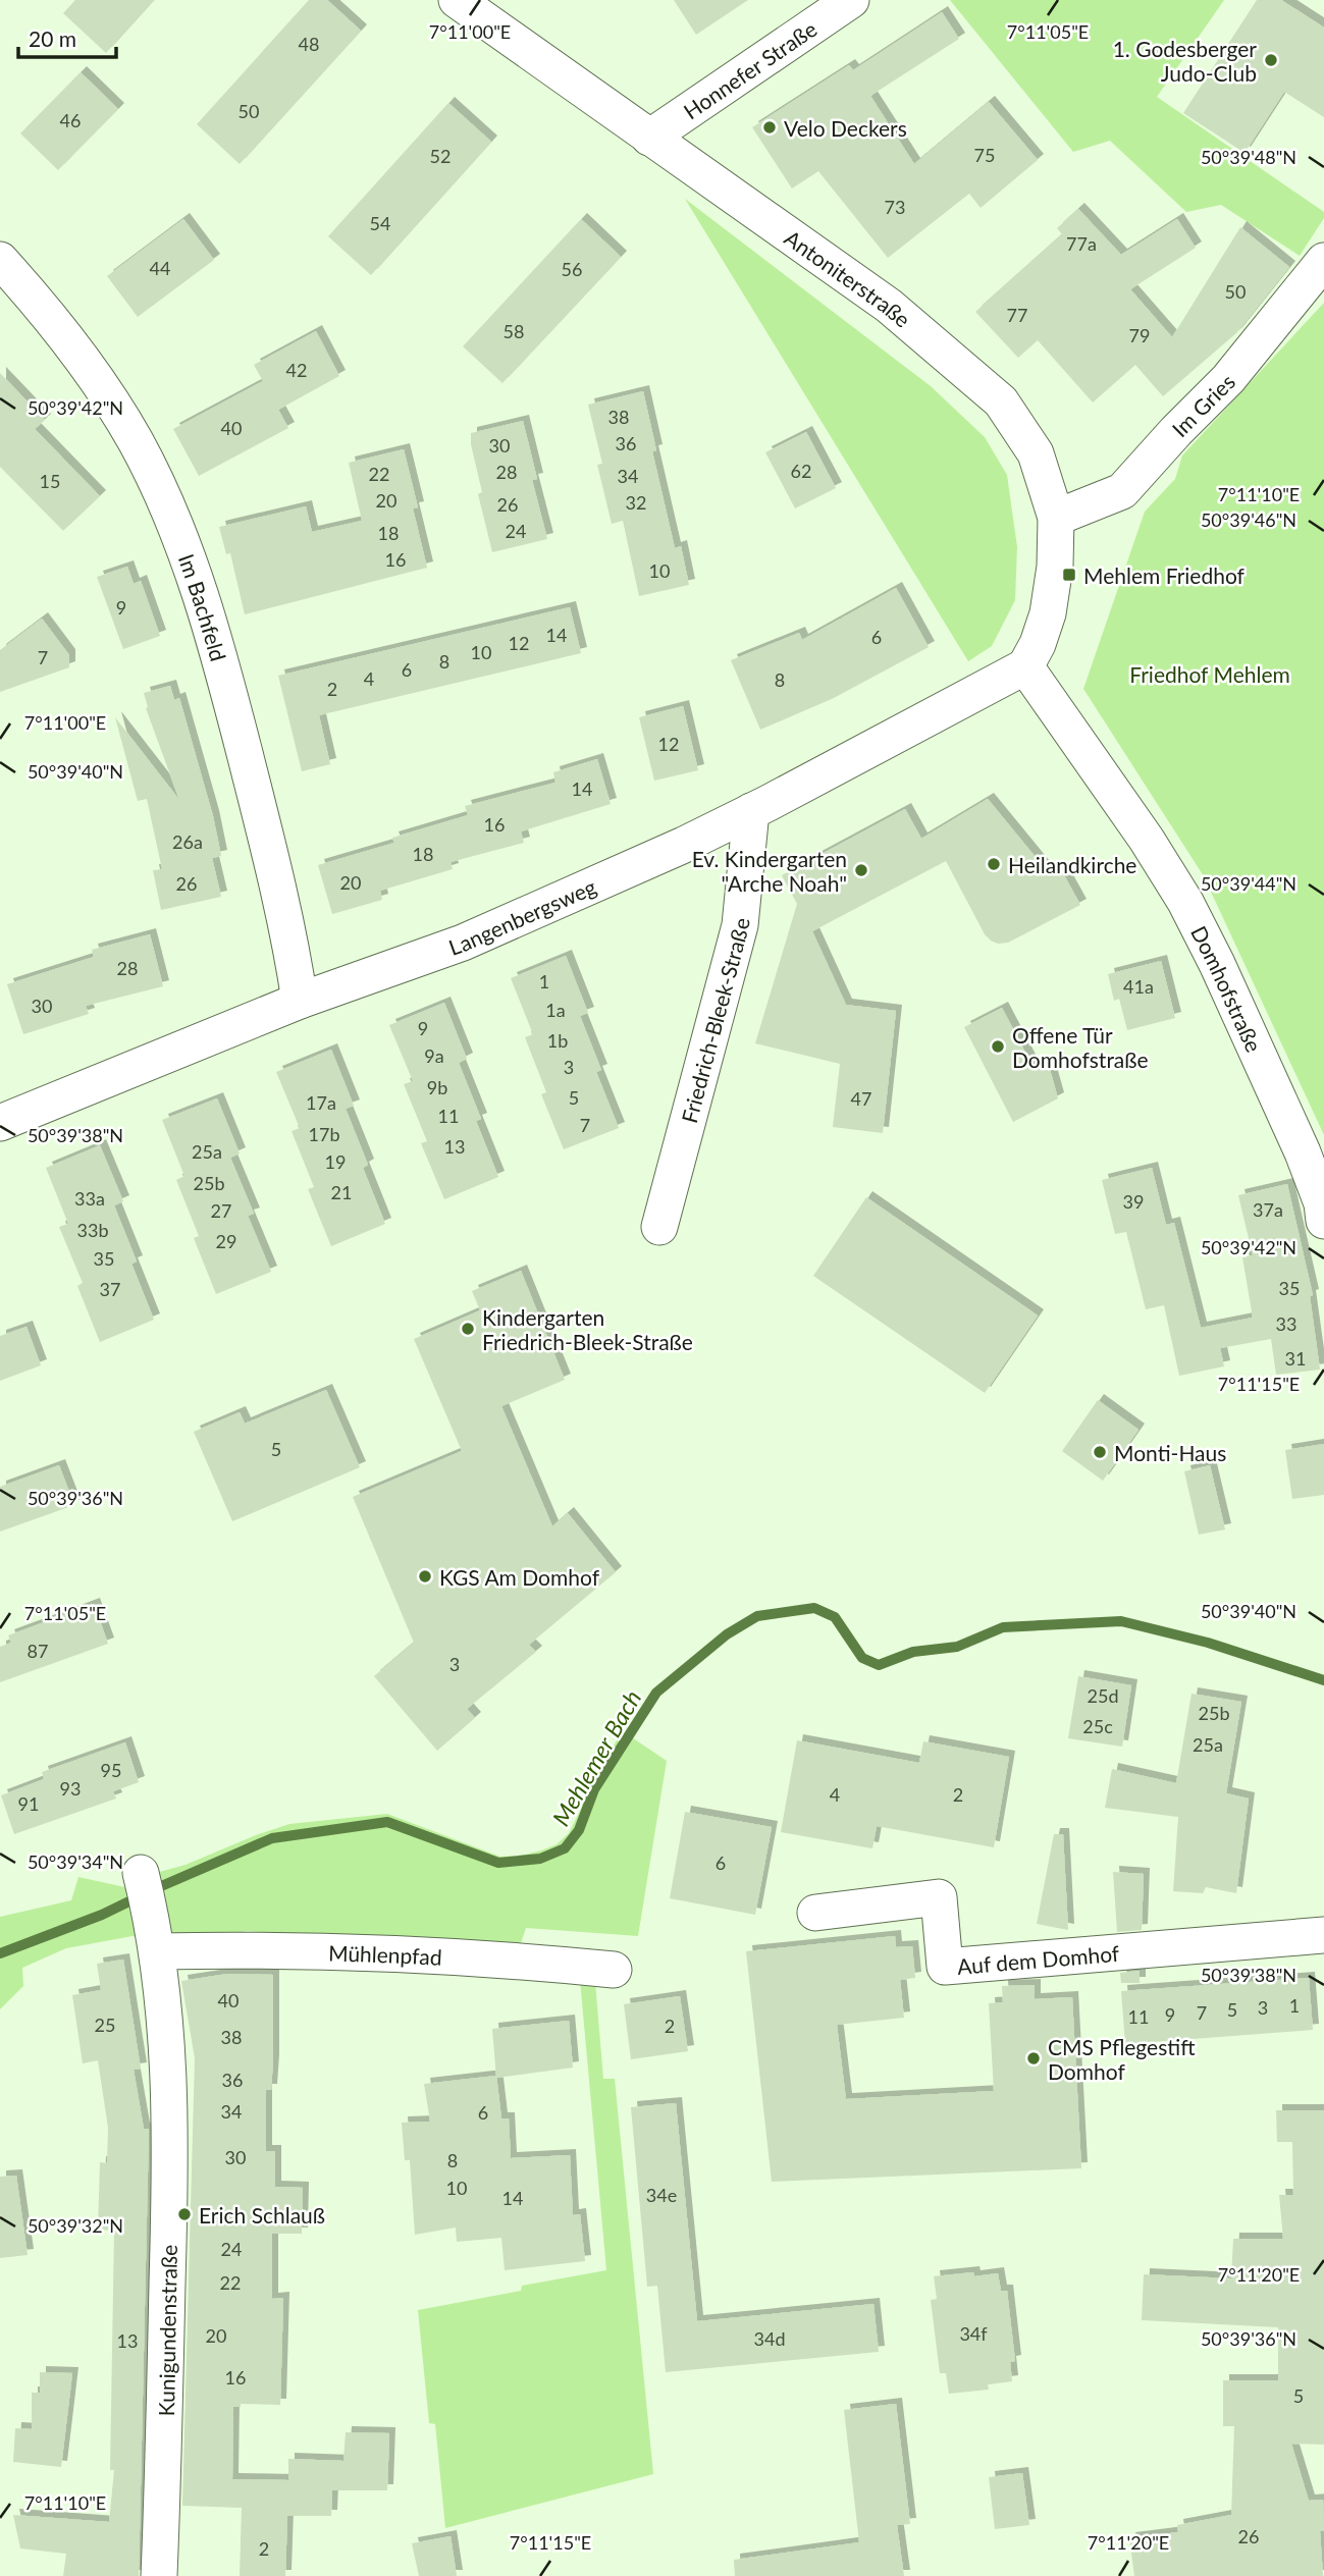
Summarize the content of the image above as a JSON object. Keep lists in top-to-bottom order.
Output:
{
  "streets": {
    "street": [
      "Honnefer Straße",
      "Antoniterstraße",
      "Im Gries",
      "Im Bachfeld",
      "Langenbergsweg",
      "Domhofstraße",
      "Friedrich-Bleek-Straße",
      "Mühlenpfad",
      "Auf dem Domhof",
      "Kunigundenstraße"
    ]
  },
  "crossings": [
    ["Honnefer Straße", "Antoniterstraße"],
    ["Antoniterstraße", "Im Gries"],
    ["Antoniterstraße", "Langenbergsweg"],
    ["Antoniterstraße", "Domhofstraße"],
    ["Im Bachfeld", "Langenbergsweg"],
    ["Langenbergsweg", "Domhofstraße"],
    ["Langenbergsweg", "Friedrich-Bleek-Straße"],
    ["Mühlenpfad", "Kunigundenstraße"]
  ],
  "water": ["Mehlemer Bach"],
  "parks": ["Friedhof Mehlem"],
  "places": {
    "other": [
      "1. Godesberger Judo-Club",
      "Velo Deckers",
      "Heilandkirche",
      "Ev. Kindergarten \"Arche Noah\"",
      "Offene Tür Domhofstraße",
      "Kindergarten Friedrich-Bleek-Straße",
      "Monti-Haus",
      "KGS Am Domhof",
      "CMS Pflegestift Domhof",
      "Erich Schlauß"
    ],
    "transit": ["Mehlem Friedhof"]
  },
  "house_numbers": [
    "48",
    "50",
    "46",
    "75",
    "52",
    "73",
    "54",
    "77a",
    "44",
    "56",
    "50",
    "77",
    "58",
    "79",
    "42",
    "38",
    "40",
    "36",
    "30",
    "62",
    "28",
    "22",
    "34",
    "15",
    "20",
    "32",
    "26",
    "24",
    "18",
    "16",
    "10",
    "9",
    "14",
    "6",
    "12",
    "10",
    "7",
    "8",
    "6",
    "4",
    "8",
    "2",
    "12",
    "14",
    "16",
    "26a",
    "18",
    "20",
    "26",
    "28",
    "1",
    "41a",
    "30",
    "1a",
    "9",
    "1b",
    "9a",
    "3",
    "9b",
    "5",
    "47",
    "17a",
    "11",
    "7",
    "17b",
    "13",
    "25a",
    "19",
    "25b",
    "21",
    "33a",
    "39",
    "37a",
    "27",
    "33b",
    "29",
    "35",
    "35",
    "37",
    "33",
    "31",
    "5",
    "87",
    "3",
    "25d",
    "25b",
    "25c",
    "25a",
    "95",
    "93",
    "4",
    "2",
    "91",
    "6",
    "40",
    "1",
    "3",
    "5",
    "7",
    "9",
    "11",
    "25",
    "2",
    "38",
    "36",
    "34",
    "6",
    "30",
    "8",
    "10",
    "34e",
    "14",
    "24",
    "22",
    "34f",
    "20",
    "34d",
    "13",
    "16",
    "5",
    "26",
    "2"
  ],
  "scale_bar": "20 m",
  "coordinates": [
    "7°11'00\"E",
    "7°11'05\"E",
    "50°39'48\"N",
    "50°39'42\"N",
    "7°11'10\"E",
    "50°39'46\"N",
    "50°39'40\"N",
    "50°39'44\"N",
    "50°39'38\"N",
    "7°11'15\"E",
    "50°39'36\"N",
    "50°39'34\"N",
    "50°39'32\"N",
    "7°11'20\"E"
  ]
}
